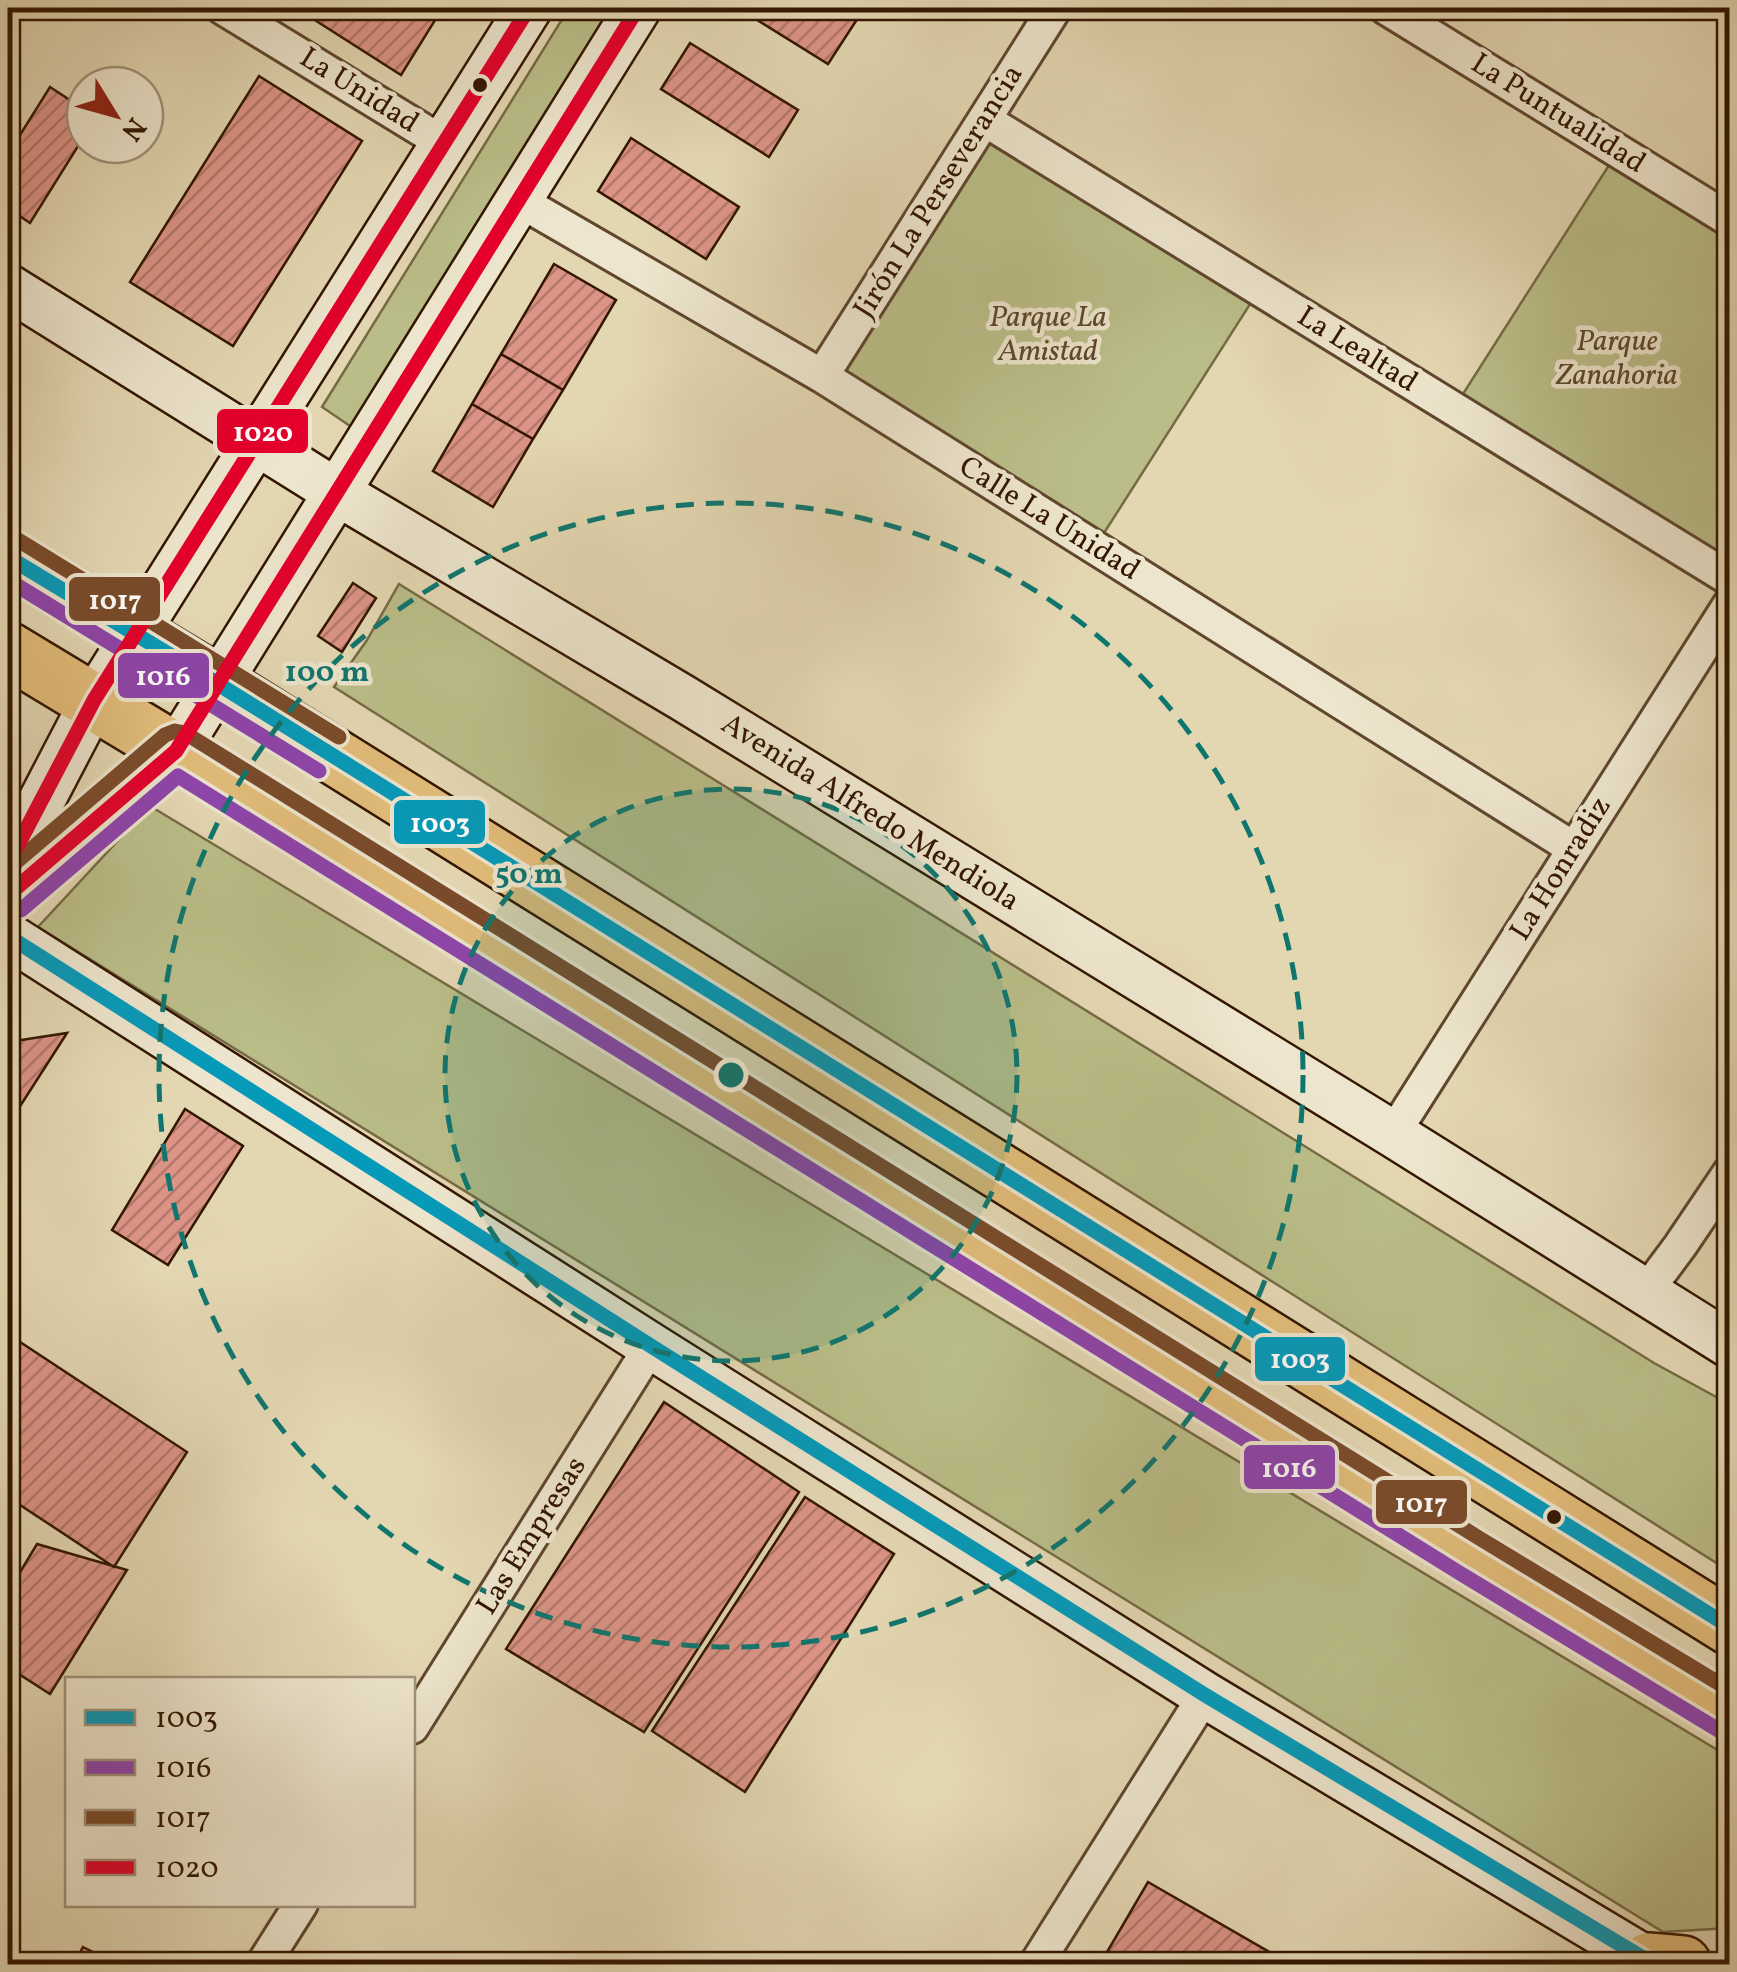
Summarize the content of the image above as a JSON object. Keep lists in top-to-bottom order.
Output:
{
  "streets": {
    "main road": ["Avenida Alfredo Mendiola"],
    "street": [
      "La Unidad",
      "La Puntualidad",
      "Jirón La Perseverancia",
      "La Lealtad",
      "Calle La Unidad",
      "La Honradiz",
      "Las Empresas"
    ]
  },
  "crossings": [
    ["Jirón La Perseverancia", "La Lealtad"],
    ["Jirón La Perseverancia", "Calle La Unidad"],
    ["Calle La Unidad", "La Honradiz"],
    ["Avenida Alfredo Mendiola", "La Honradiz"]
  ],
  "parks": ["Parque La Amistad", "Parque Zanahoria"],
  "lines": [
    "transit line 1020",
    "transit line 1017",
    "transit line 1003",
    "transit line 1016"
  ],
  "legend": [
    "1003",
    "1016",
    "1017",
    "1020"
  ],
  "north": "bottom right",
  "rings": ["100 m", "50 m"]
}
